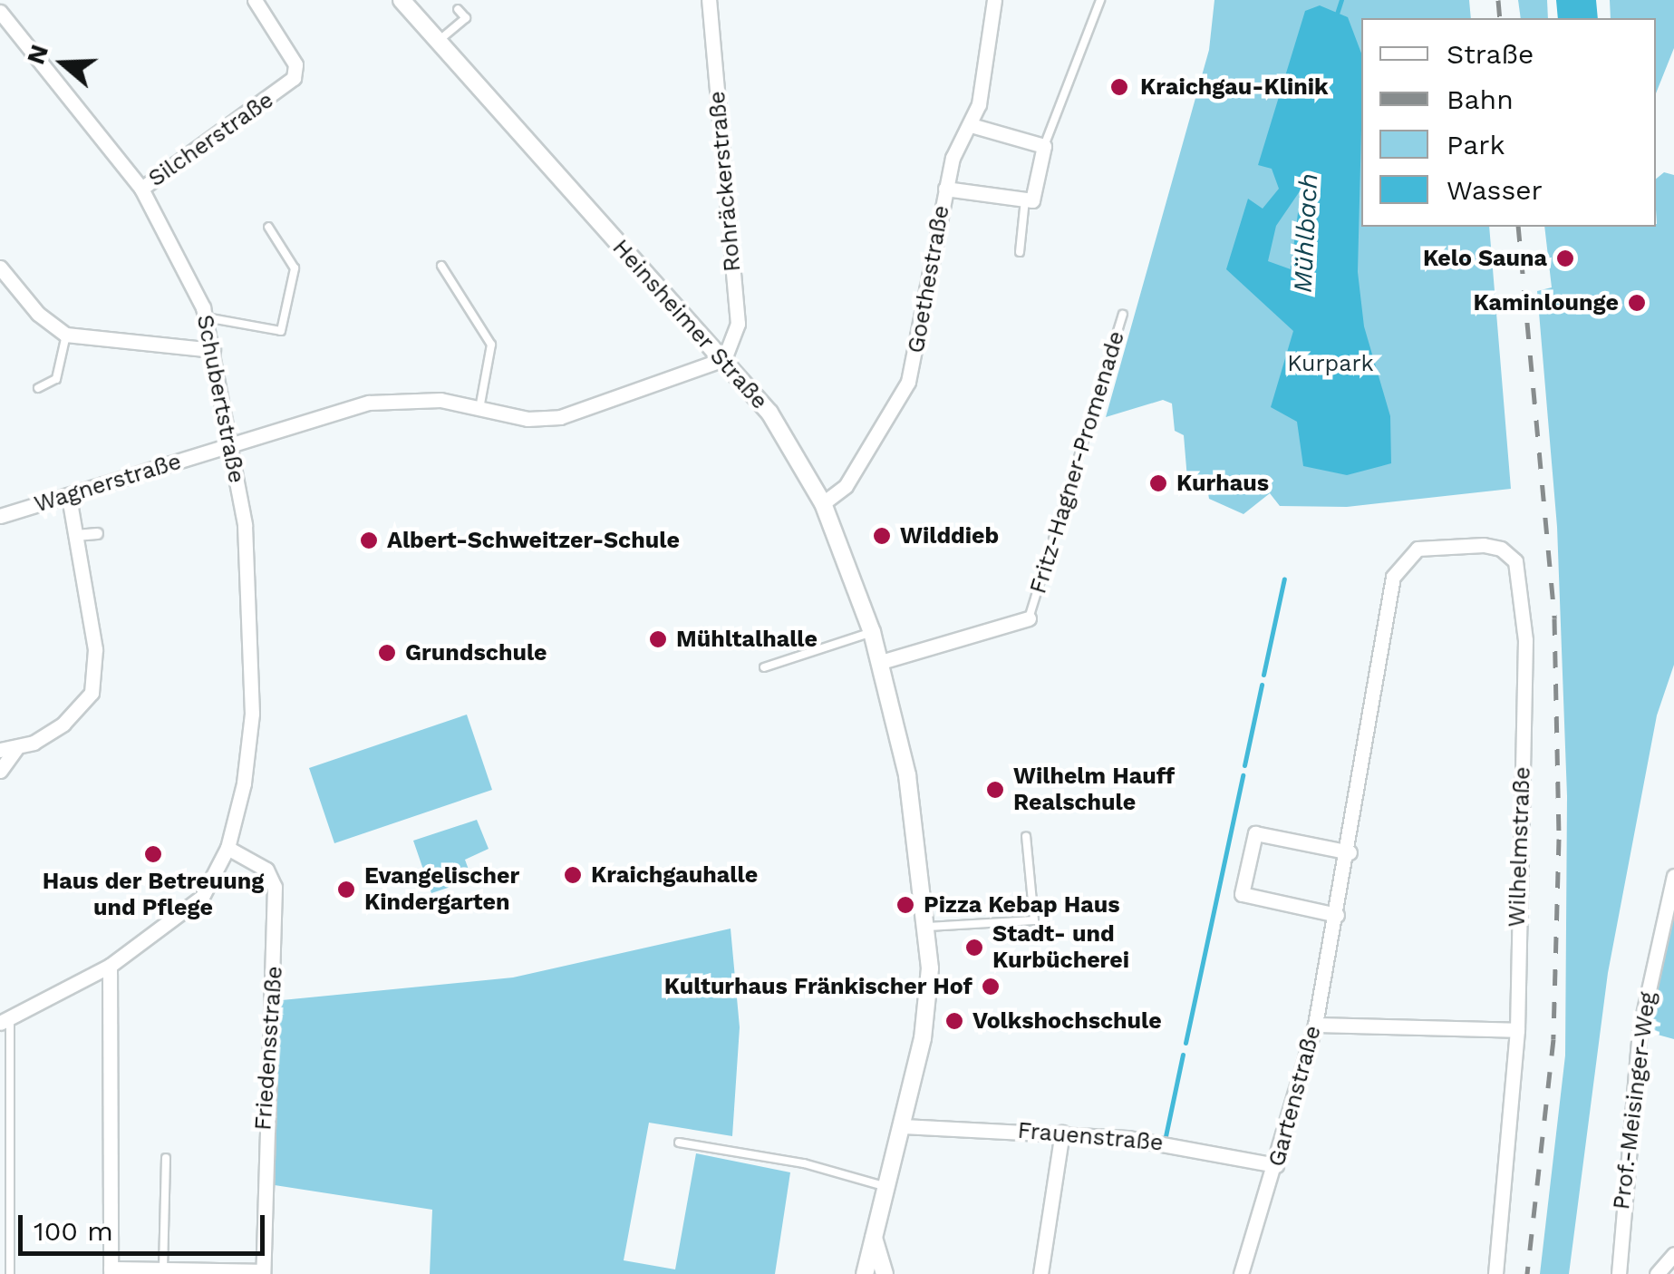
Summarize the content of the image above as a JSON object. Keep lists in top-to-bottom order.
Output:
{
  "streets": {
    "street": [
      "Silcherstraße",
      "Rohräckerstraße",
      "Goethestraße",
      "Heinsheimer Straße",
      "Schubertstraße",
      "Fritz-Hagner-Promenade",
      "Wagnerstraße",
      "Wilhelmstraße",
      "Friedensstraße",
      "Gartenstraße",
      "Prof.-Meisinger-Weg",
      "Frauenstraße"
    ]
  },
  "crossings": [
    ["Silcherstraße", "Schubertstraße"],
    ["Rohräckerstraße", "Heinsheimer Straße"],
    ["Rohräckerstraße", "Wagnerstraße"],
    ["Goethestraße", "Heinsheimer Straße"],
    ["Heinsheimer Straße", "Fritz-Hagner-Promenade"],
    ["Heinsheimer Straße", "Wagnerstraße"],
    ["Heinsheimer Straße", "Frauenstraße"],
    ["Schubertstraße", "Wagnerstraße"],
    ["Schubertstraße", "Friedensstraße"],
    ["Wilhelmstraße", "Gartenstraße"],
    ["Gartenstraße", "Frauenstraße"]
  ],
  "water": ["Mühlbach"],
  "parks": ["Kurpark"],
  "places": [
    "Kraichgau-Klinik",
    "Kelo Sauna",
    "Kaminlounge",
    "Kurhaus",
    "Wilddieb",
    "Albert-Schweitzer-Schule",
    "Mühltalhalle",
    "Grundschule",
    "Wilhelm Hauff Realschule",
    "Haus der Betreuung und Pflege",
    "Kraichgauhalle",
    "Evangelischer Kindergarten",
    "Pizza Kebap Haus",
    "Stadt- und Kurbücherei",
    "Kulturhaus Fränkischer Hof",
    "Volkshochschule"
  ],
  "legend": [
    "Straße",
    "Bahn",
    "Park",
    "Wasser"
  ],
  "scale_bar": "100 m",
  "north": "left"
}
